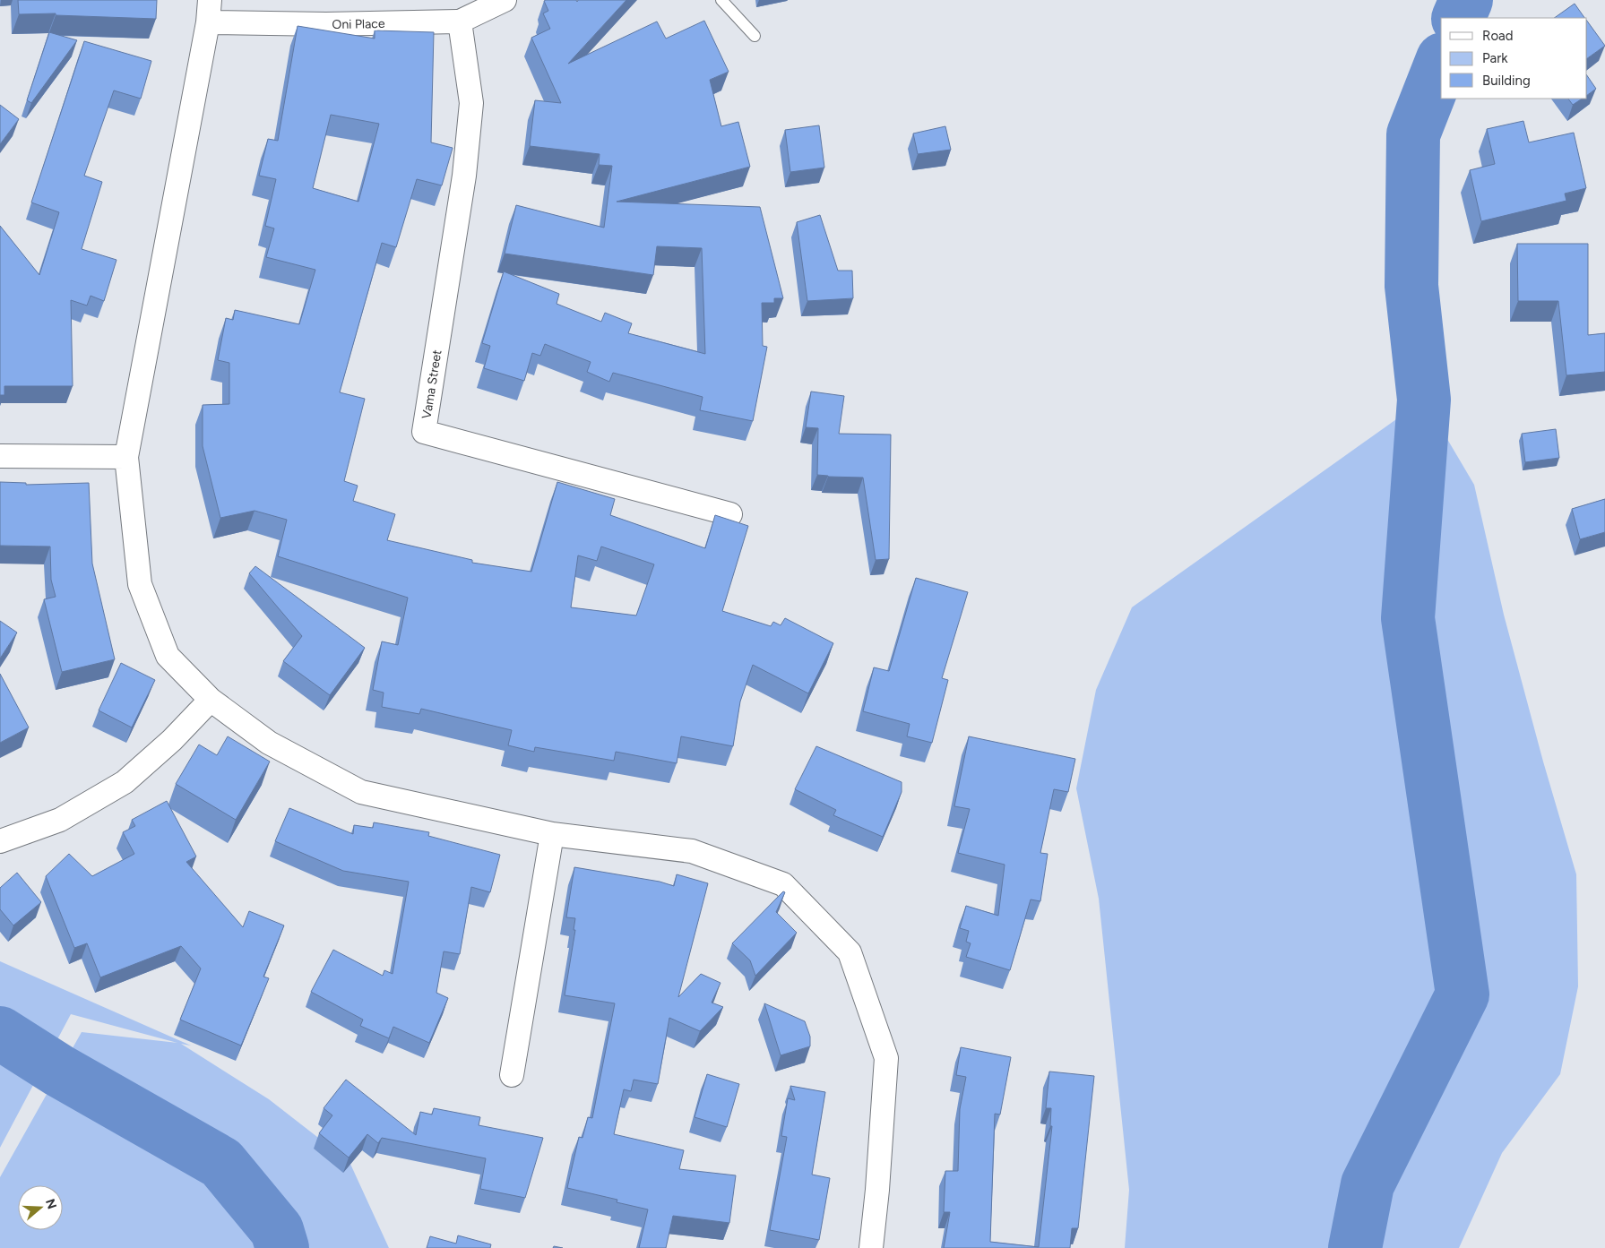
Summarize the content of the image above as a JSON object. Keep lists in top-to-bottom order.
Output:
{
  "streets": {
    "street": ["Oni Place", "Vama Street"]
  },
  "crossings": [
    ["Oni Place", "Vama Street"]
  ],
  "legend": ["Road", "Park", "Building"],
  "north": "right"
}
